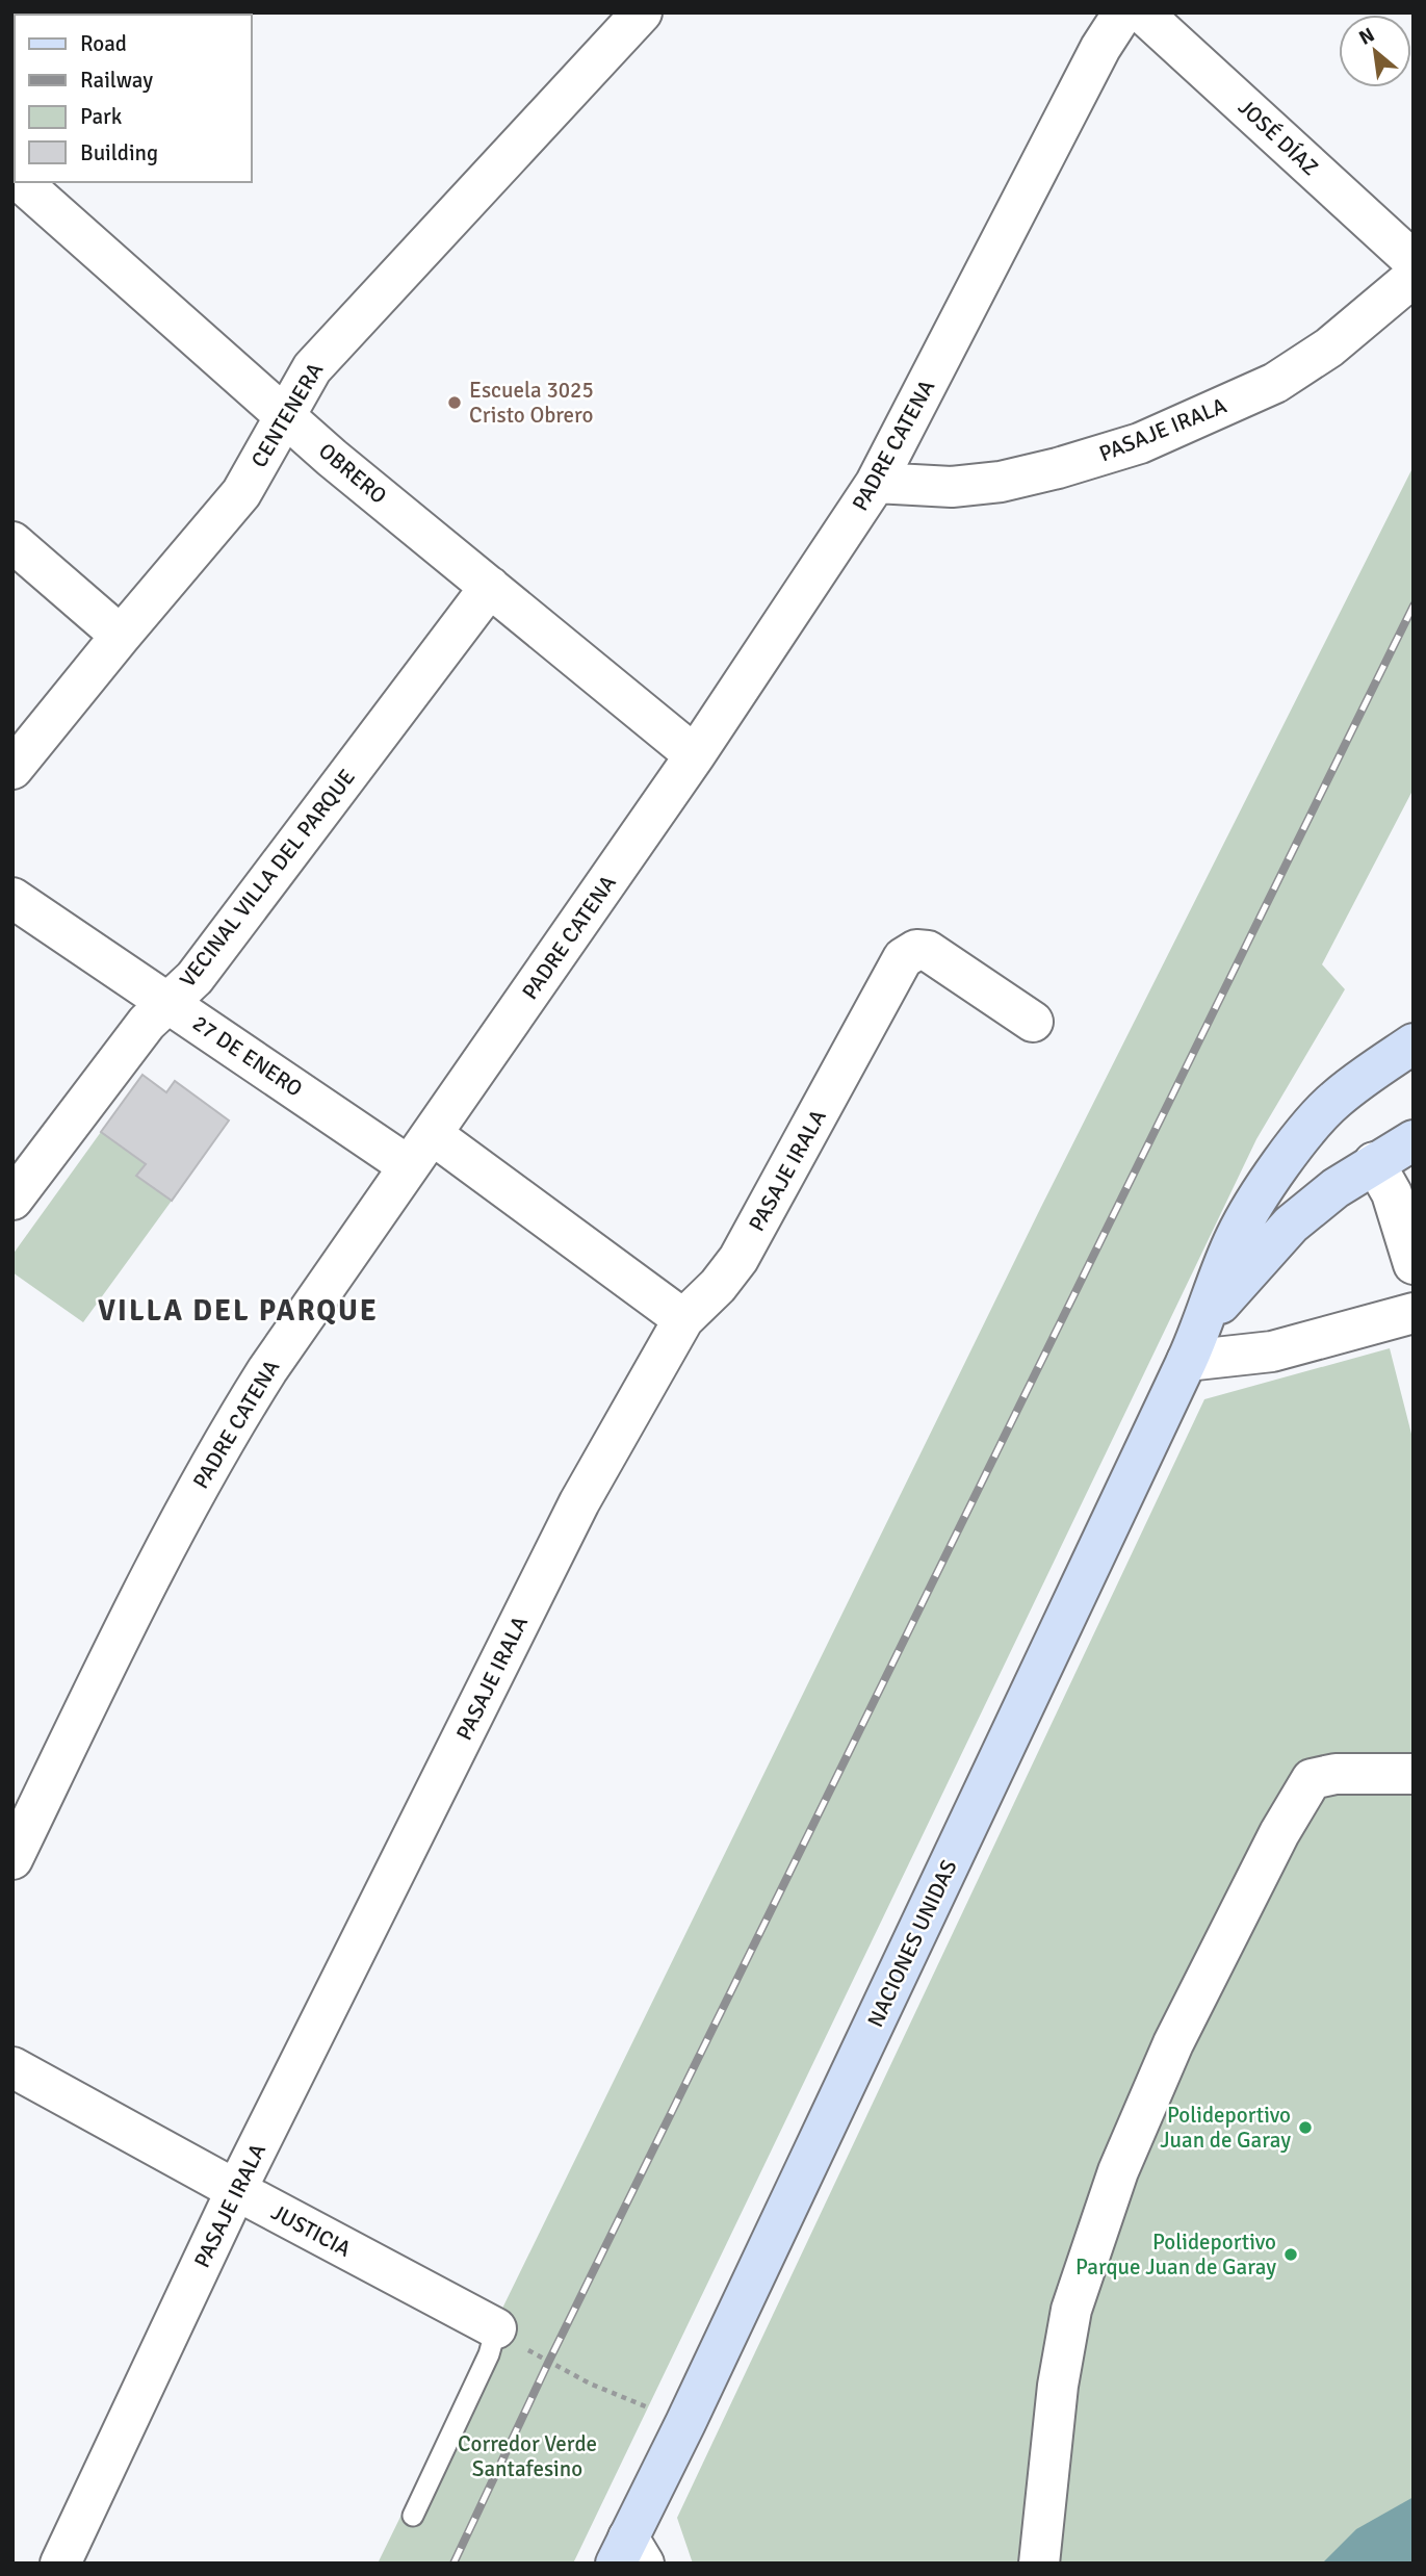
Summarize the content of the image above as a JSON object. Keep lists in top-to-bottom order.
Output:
{
  "streets": {
    "street": [
      "JOSÉ DÍAZ",
      "CENTENERA",
      "PASAJE IRALA",
      "PADRE CATENA",
      "OBRERO",
      "VECINAL VILLA DEL PARQUE",
      "27 DE ENERO",
      "NACIONES UNIDAS",
      "JUSTICIA"
    ]
  },
  "crossings": [
    ["CENTENERA", "OBRERO"],
    ["PASAJE IRALA", "PADRE CATENA"],
    ["PASAJE IRALA", "JUSTICIA"],
    ["PADRE CATENA", "OBRERO"],
    ["PADRE CATENA", "27 DE ENERO"],
    ["OBRERO", "VECINAL VILLA DEL PARQUE"],
    ["VECINAL VILLA DEL PARQUE", "27 DE ENERO"]
  ],
  "districts": ["VILLA DEL PARQUE"],
  "parks": ["Corredor Verde Santafesino"],
  "places": ["Escuela 3025 Cristo Obrero", "Polideportivo Juan de Garay", "Polideportivo Parque Juan de Garay"],
  "legend": [
    "Road",
    "Railway",
    "Park",
    "Building"
  ],
  "north": "top left"
}
